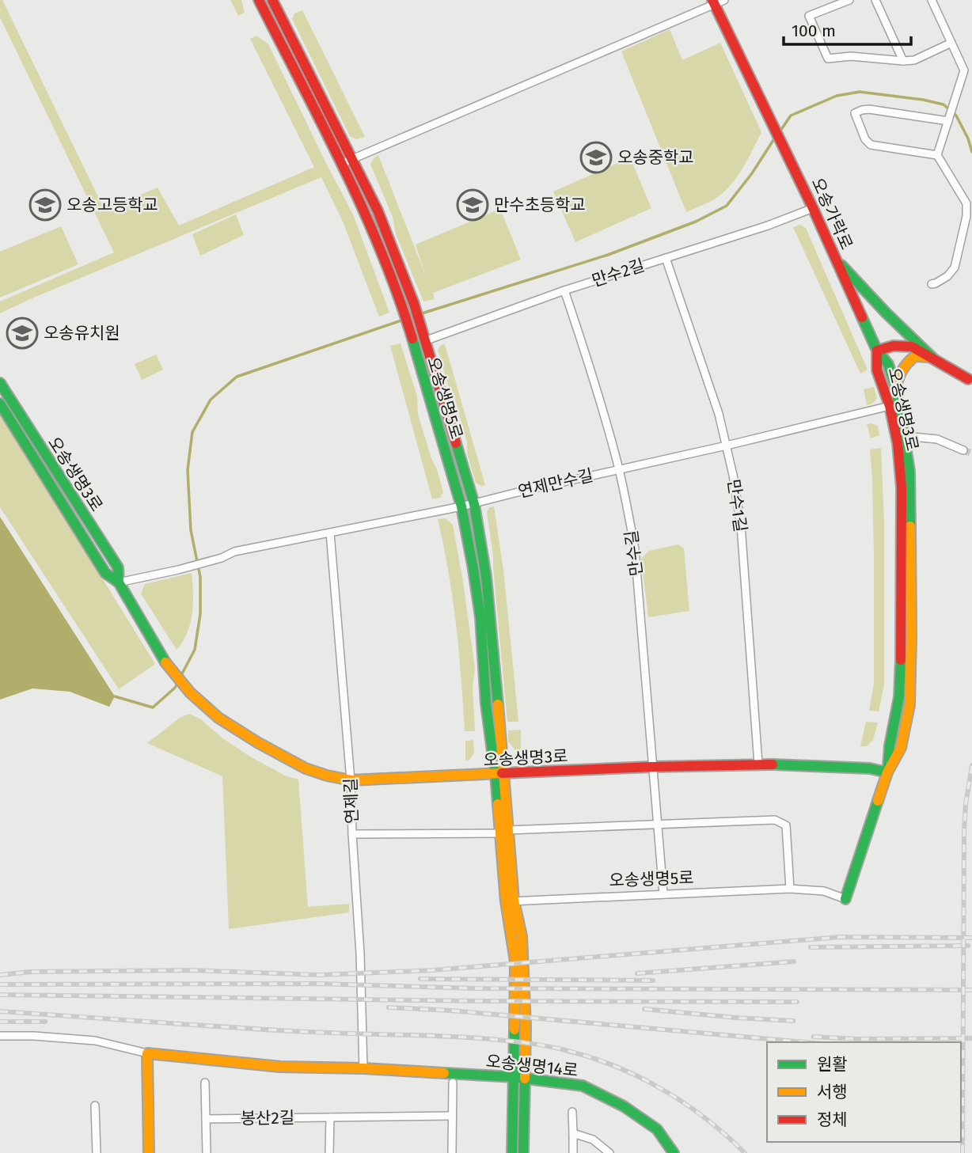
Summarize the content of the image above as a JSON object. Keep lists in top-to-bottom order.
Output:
{
  "streets": {
    "street": [
      "오송가락로",
      "만수2길",
      "오송생명5로",
      "오송생명3로",
      "연제만수길",
      "만수1길",
      "만수길",
      "연제길",
      "오송생명14로",
      "봉산2길"
    ]
  },
  "crossings": [
    ["오송가락로", "만수2길"],
    ["오송가락로", "오송생명3로"],
    ["만수2길", "오송생명5로"],
    ["만수2길", "만수1길"],
    ["만수2길", "만수길"],
    ["오송생명5로", "오송생명3로"],
    ["오송생명5로", "연제만수길"],
    ["오송생명5로", "만수길"],
    ["오송생명3로", "연제만수길"],
    ["오송생명3로", "만수1길"],
    ["오송생명3로", "만수길"],
    ["오송생명3로", "연제길"],
    ["연제만수길", "만수1길"],
    ["연제만수길", "만수길"],
    ["연제만수길", "연제길"],
    ["연제길", "오송생명14로"]
  ],
  "places": {
    "school or university": [
      "오송중학교",
      "오송고등학교",
      "만수초등학교",
      "오송유치원"
    ]
  },
  "legend": ["원활", "서행", "정체"],
  "scale_bar": "100 m"
}
